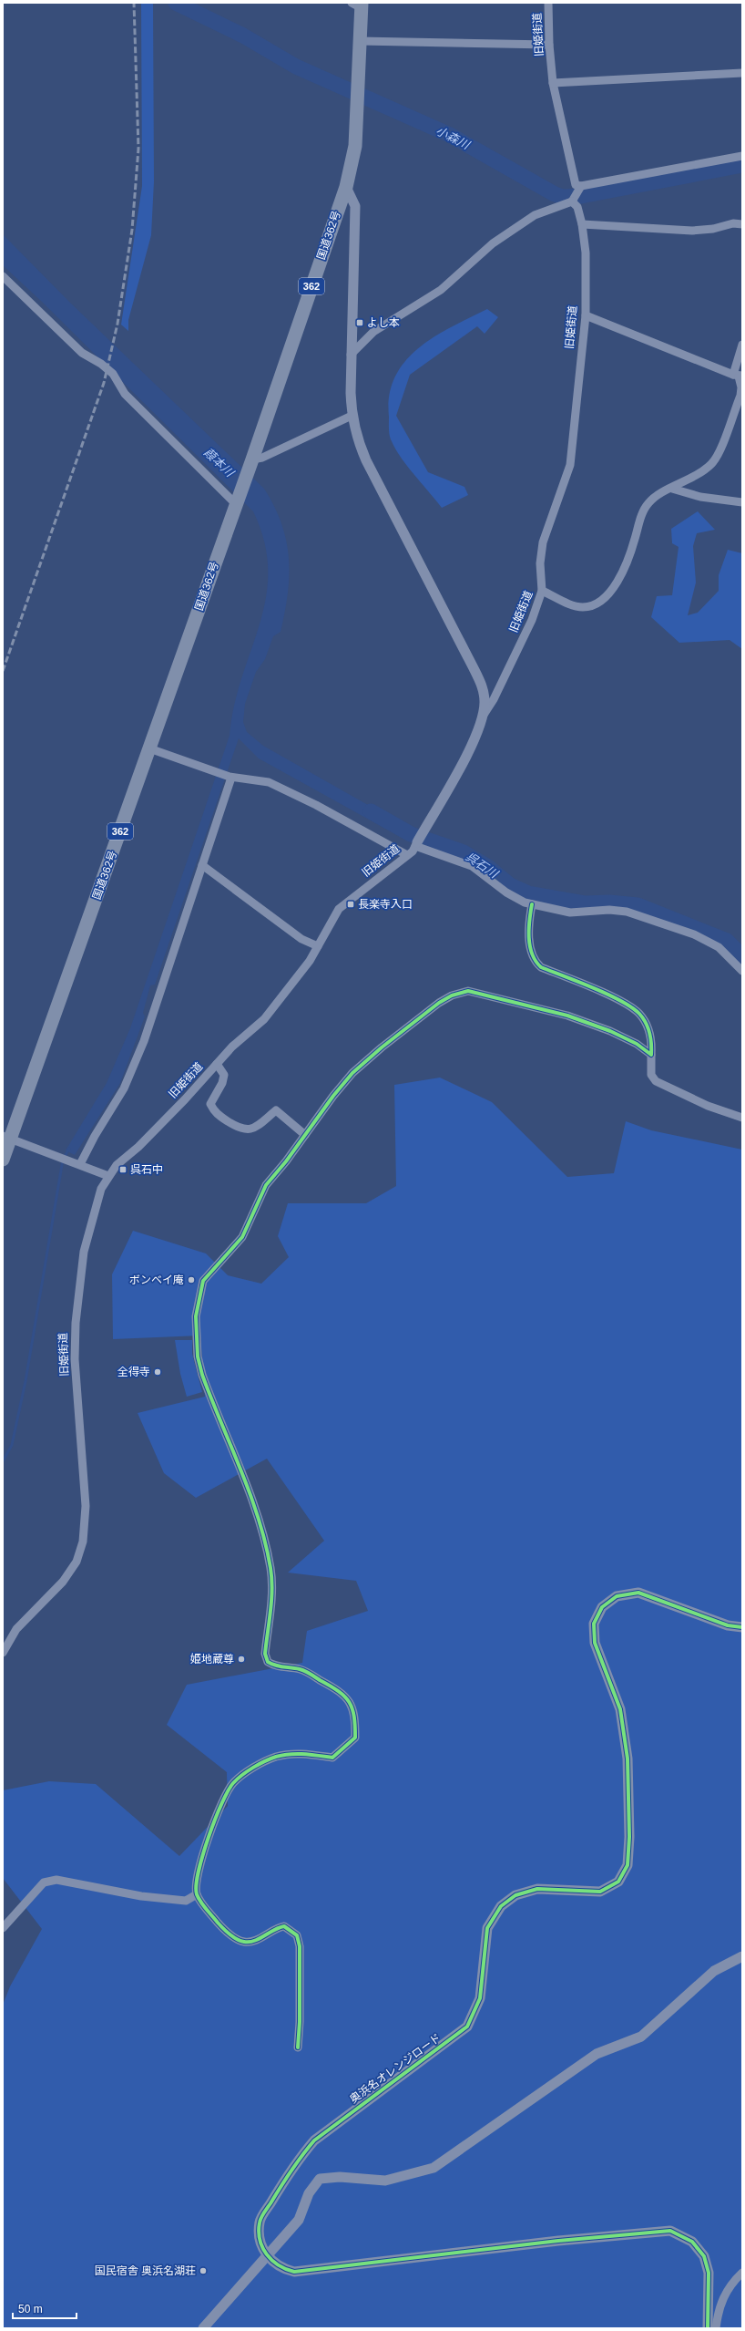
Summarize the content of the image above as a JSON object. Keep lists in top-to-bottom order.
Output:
{
  "streets": {
    "highway": ["国道362号", "362"],
    "street": ["旧姫街道", "奥浜名オレンジロード"]
  },
  "water": ["小森川", "葭本川", "呉石川"],
  "places": {
    "transit": ["よし本", "長楽寺入口", "呉石中"],
    "other": [
      "ボンベイ庵",
      "全得寺",
      "姫地蔵尊",
      "国民宿舎 奥浜名湖荘"
    ]
  },
  "scale_bar": "50 m"
}
